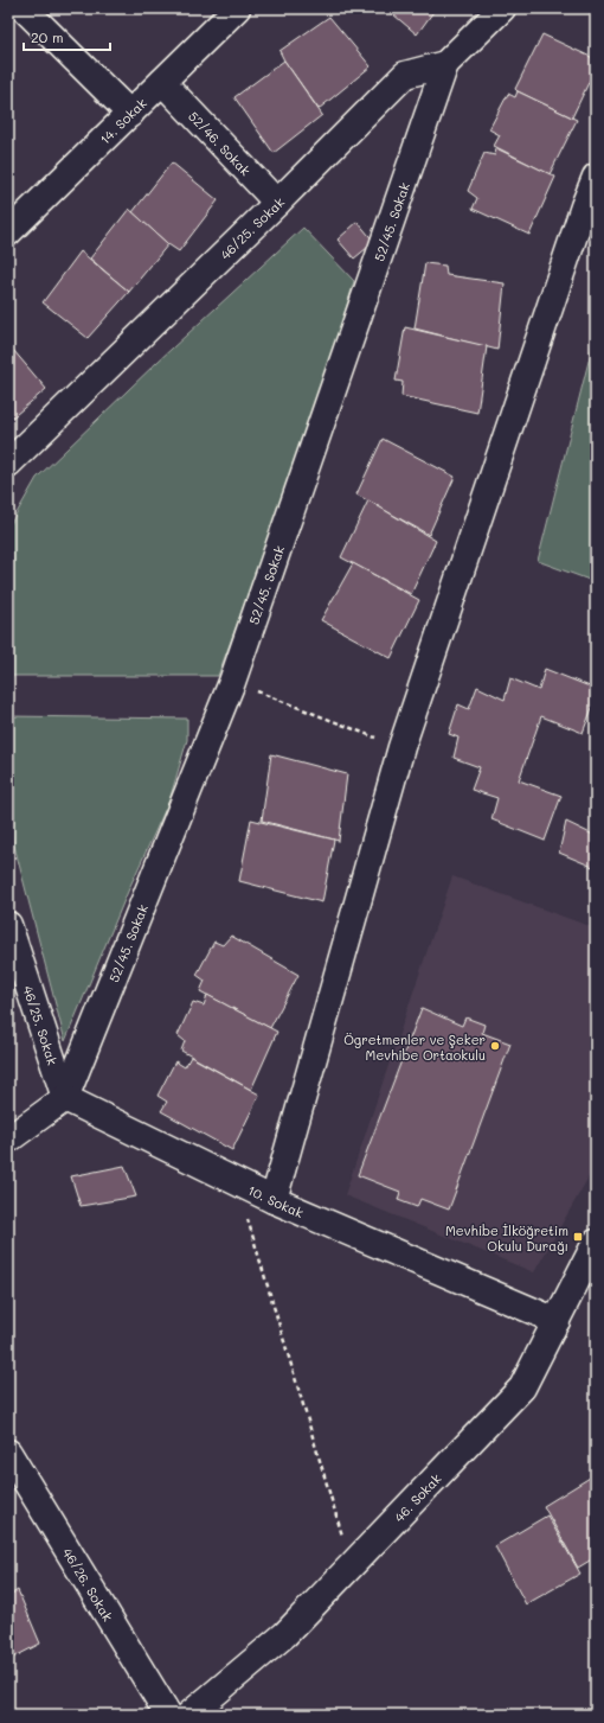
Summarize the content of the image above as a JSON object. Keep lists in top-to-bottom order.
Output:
{
  "streets": {
    "street": [
      "14. Sokak",
      "52/46. Sokak",
      "52/45. Sokak",
      "46/25. Sokak",
      "10. Sokak",
      "46. Sokak",
      "46/26. Sokak"
    ]
  },
  "crossings": [
    ["14. Sokak", "52/46. Sokak"],
    ["52/46. Sokak", "46/25. Sokak"],
    ["52/45. Sokak", "46/25. Sokak"],
    ["52/45. Sokak", "10. Sokak"],
    ["46/25. Sokak", "10. Sokak"],
    ["10. Sokak", "46. Sokak"]
  ],
  "places": {
    "other": ["Ögretmenler ve Şeker Mevhibe Ortaokulu"],
    "transit": ["Mevhibe İlköğretim Okulu Durağı"]
  },
  "scale_bar": "20 m"
}
